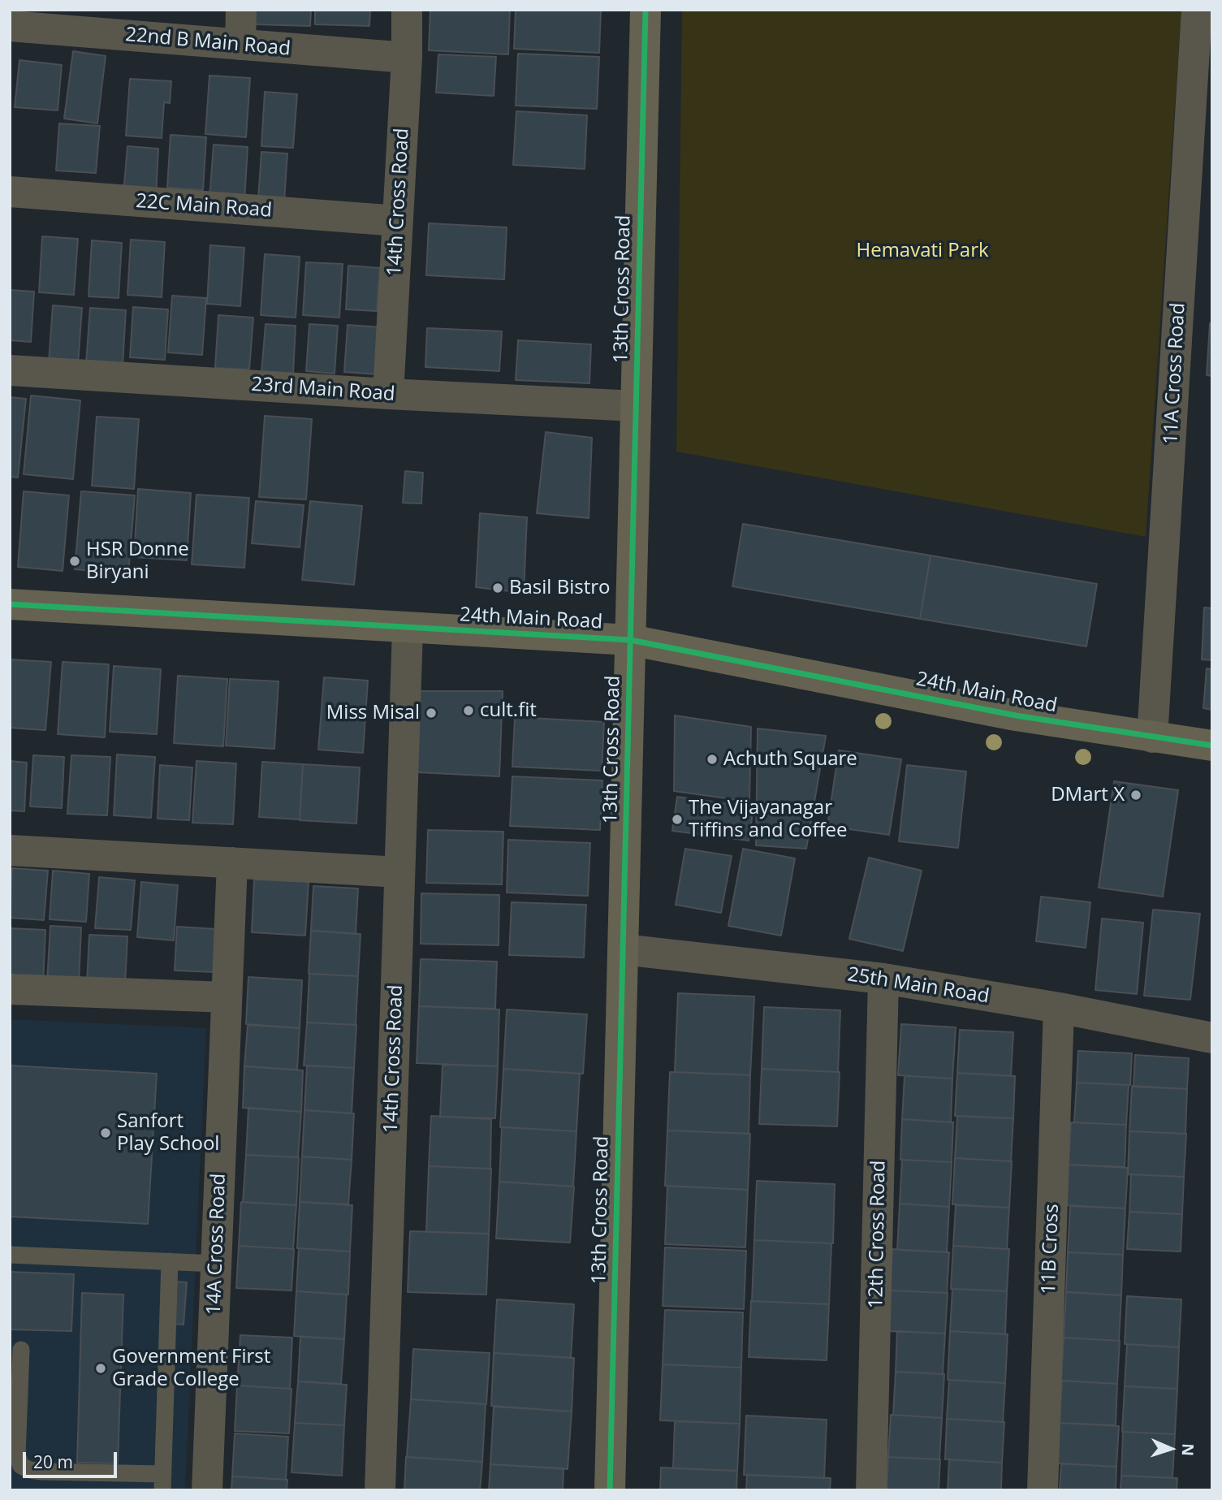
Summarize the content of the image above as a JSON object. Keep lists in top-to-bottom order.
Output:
{
  "streets": {
    "street": [
      "22nd B Main Road",
      "14th Cross Road",
      "22C Main Road",
      "13th Cross Road",
      "11A Cross Road",
      "23rd Main Road",
      "24th Main Road",
      "25th Main Road",
      "12th Cross Road",
      "14A Cross Road",
      "11B Cross"
    ]
  },
  "crossings": [
    ["22nd B Main Road", "14th Cross Road"],
    ["14th Cross Road", "22C Main Road"],
    ["14th Cross Road", "23rd Main Road"],
    ["14th Cross Road", "24th Main Road"],
    ["13th Cross Road", "23rd Main Road"],
    ["13th Cross Road", "24th Main Road"],
    ["13th Cross Road", "25th Main Road"],
    ["11A Cross Road", "24th Main Road"],
    ["25th Main Road", "12th Cross Road"],
    ["25th Main Road", "11B Cross"]
  ],
  "parks": ["Hemavati Park"],
  "places": [
    "HSR Donne Biryani",
    "Basil Bistro",
    "cult.fit",
    "Miss Misal",
    "Achuth Square",
    "DMart X",
    "The Vijayanagar Tiffins and Coffee",
    "Sanfort Play School",
    "Government First Grade College"
  ],
  "scale_bar": "20 m",
  "north": "right"
}
